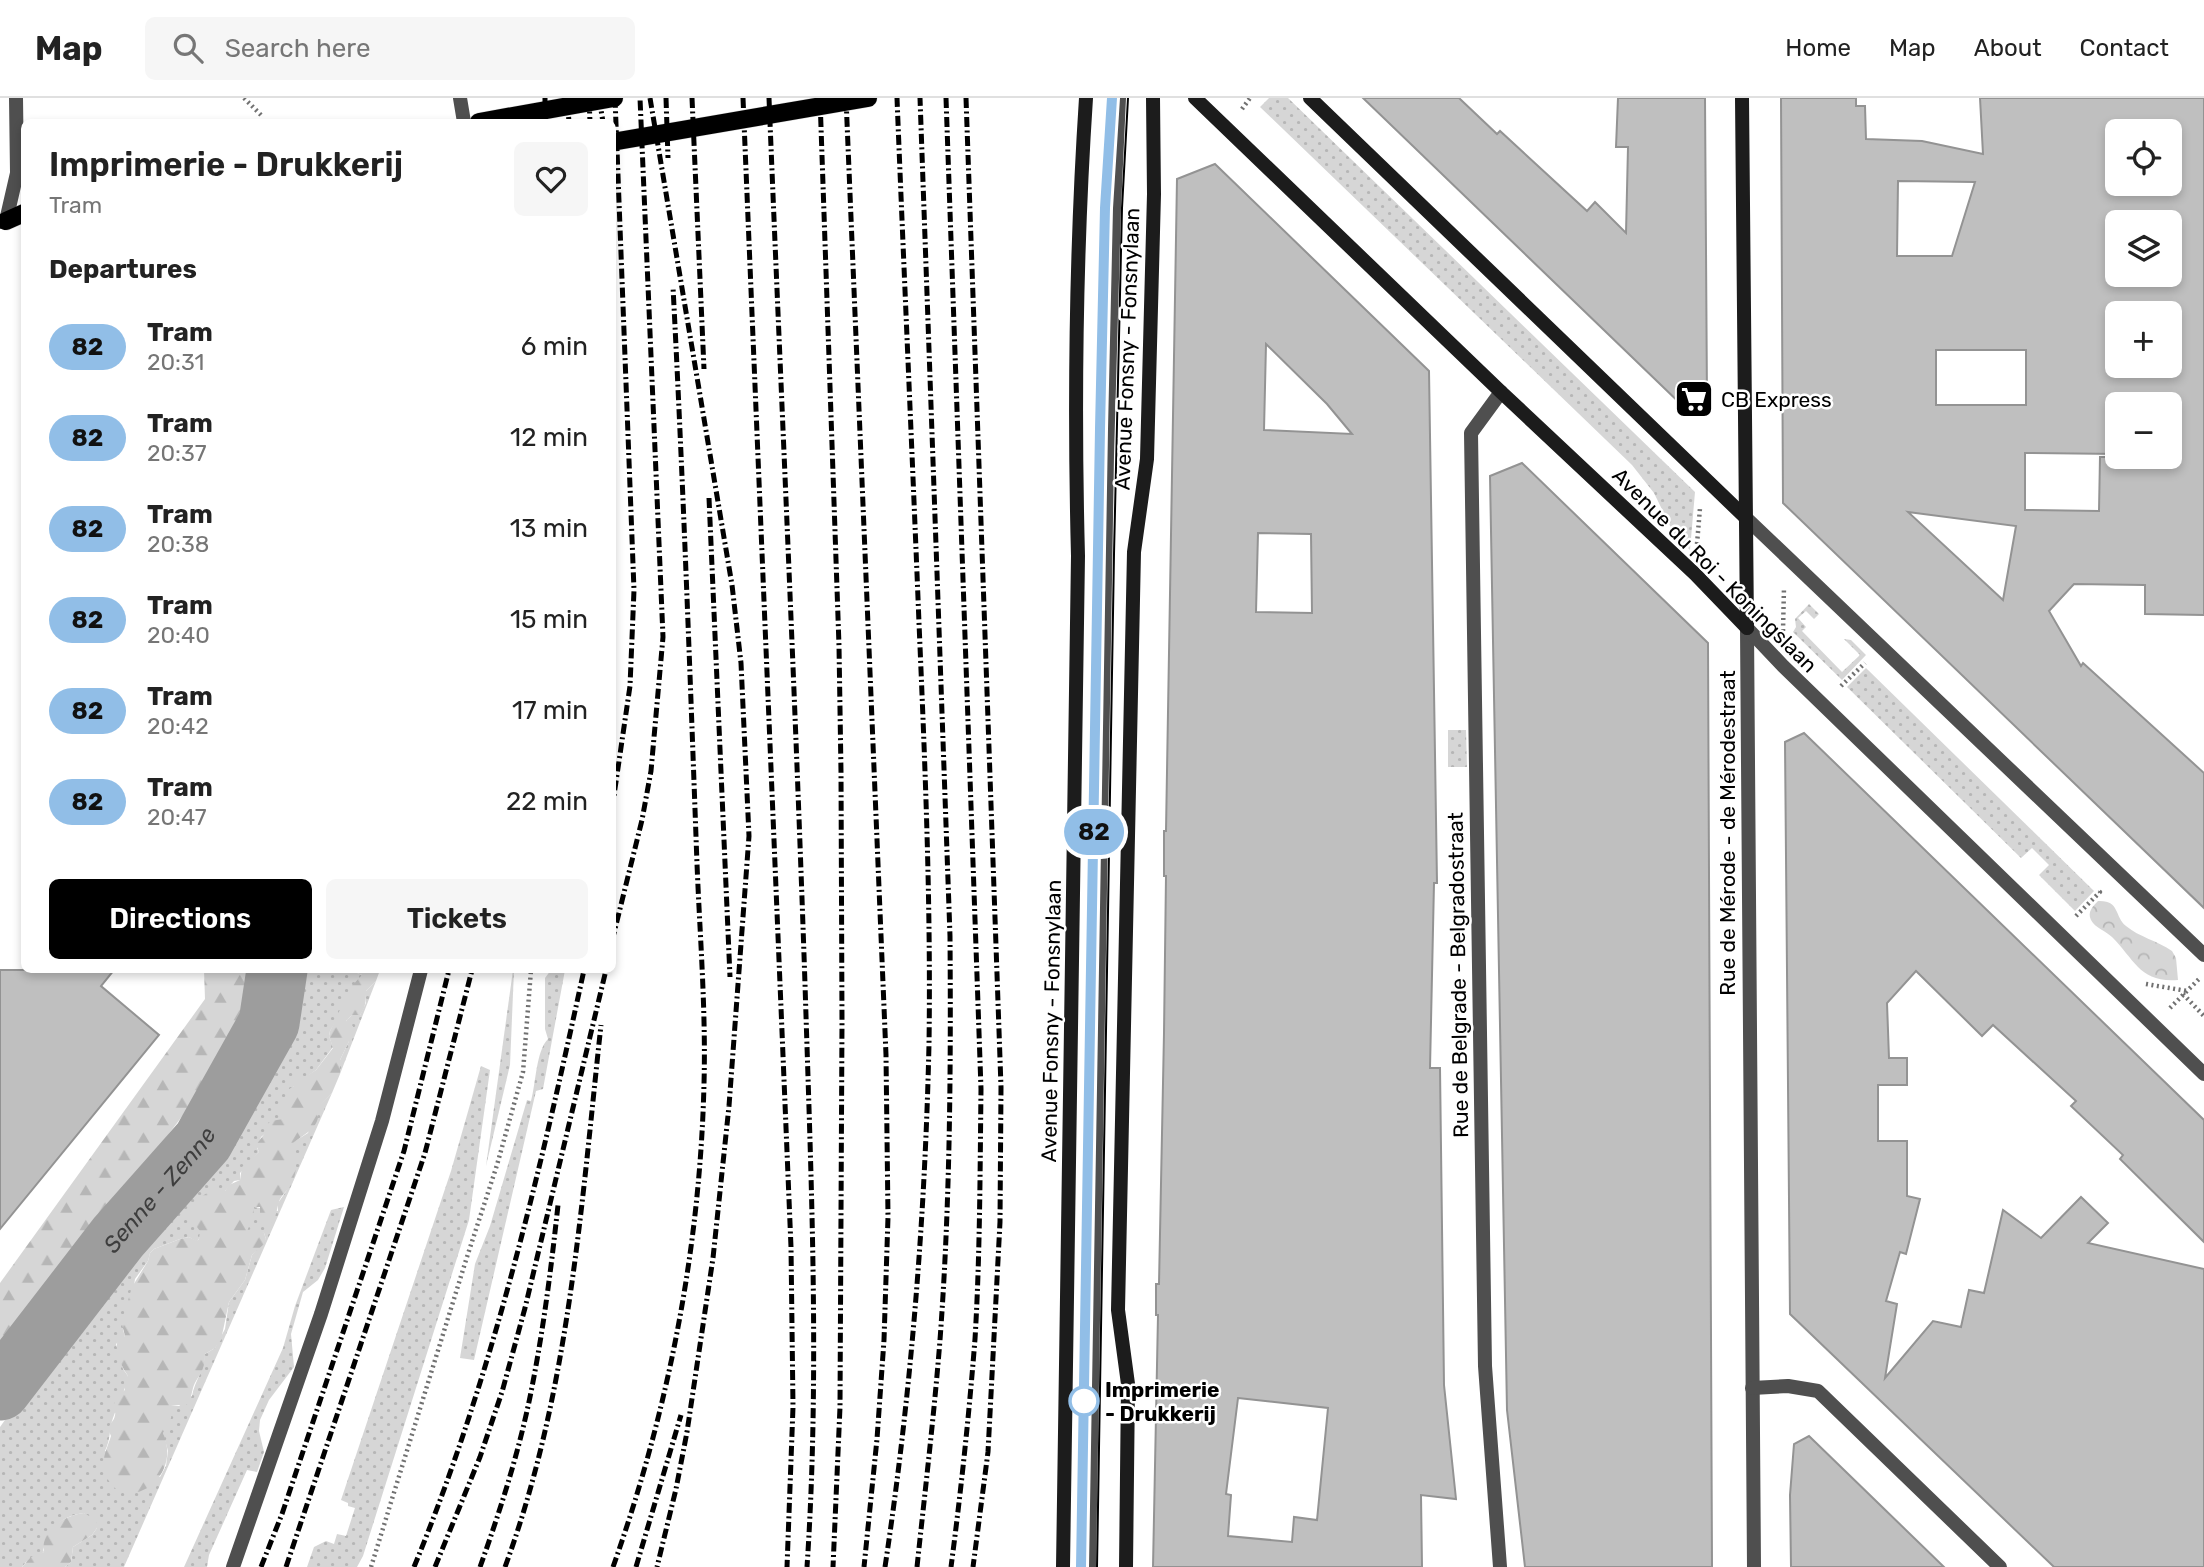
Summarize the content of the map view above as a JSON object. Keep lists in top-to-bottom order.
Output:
{
  "streets": {
    "main road": ["Avenue Fonsny - Fonsnylaan", "Avenue du Roi - Koningslaan", "Rue de Mérode - de Mérodestraat"],
    "street": ["Rue de Belgrade - Belgradostraat"]
  },
  "crossings": [
    ["Avenue du Roi - Koningslaan", "Rue de Mérode - de Mérodestraat"],
    ["Avenue du Roi - Koningslaan", "Rue de Belgrade - Belgradostraat"]
  ],
  "water": ["Senne - Zenne"],
  "places": {
    "supermarket": ["CB Express"],
    "other": ["Imprimerie - Drukkerij"]
  },
  "lines": ["tram line 82"],
  "page": {
    "header": "Map",
    "search": "Search here",
    "nav": [
      "Home",
      "Map",
      "About",
      "Contact"
    ],
    "on_map": "82",
    "map_buttons": ["+", "−"],
    "heading": [
      ["Imprimerie - Drukkerij", "Tram"],
      "Departures"
    ],
    "list": [
      {
        "mark": "82",
        "name": "Tram",
        "note": "20:31",
        "value": "6 min"
      },
      {
        "mark": "82",
        "name": "Tram",
        "note": "20:37",
        "value": "12 min"
      },
      {
        "mark": "82",
        "name": "Tram",
        "note": "20:38",
        "value": "13 min"
      },
      {
        "mark": "82",
        "name": "Tram",
        "note": "20:40",
        "value": "15 min"
      },
      {
        "mark": "82",
        "name": "Tram",
        "note": "20:42",
        "value": "17 min"
      },
      {
        "mark": "82",
        "name": "Tram",
        "note": "20:47",
        "value": "22 min"
      }
    ],
    "buttons": ["Directions", "Tickets"]
  }
}
